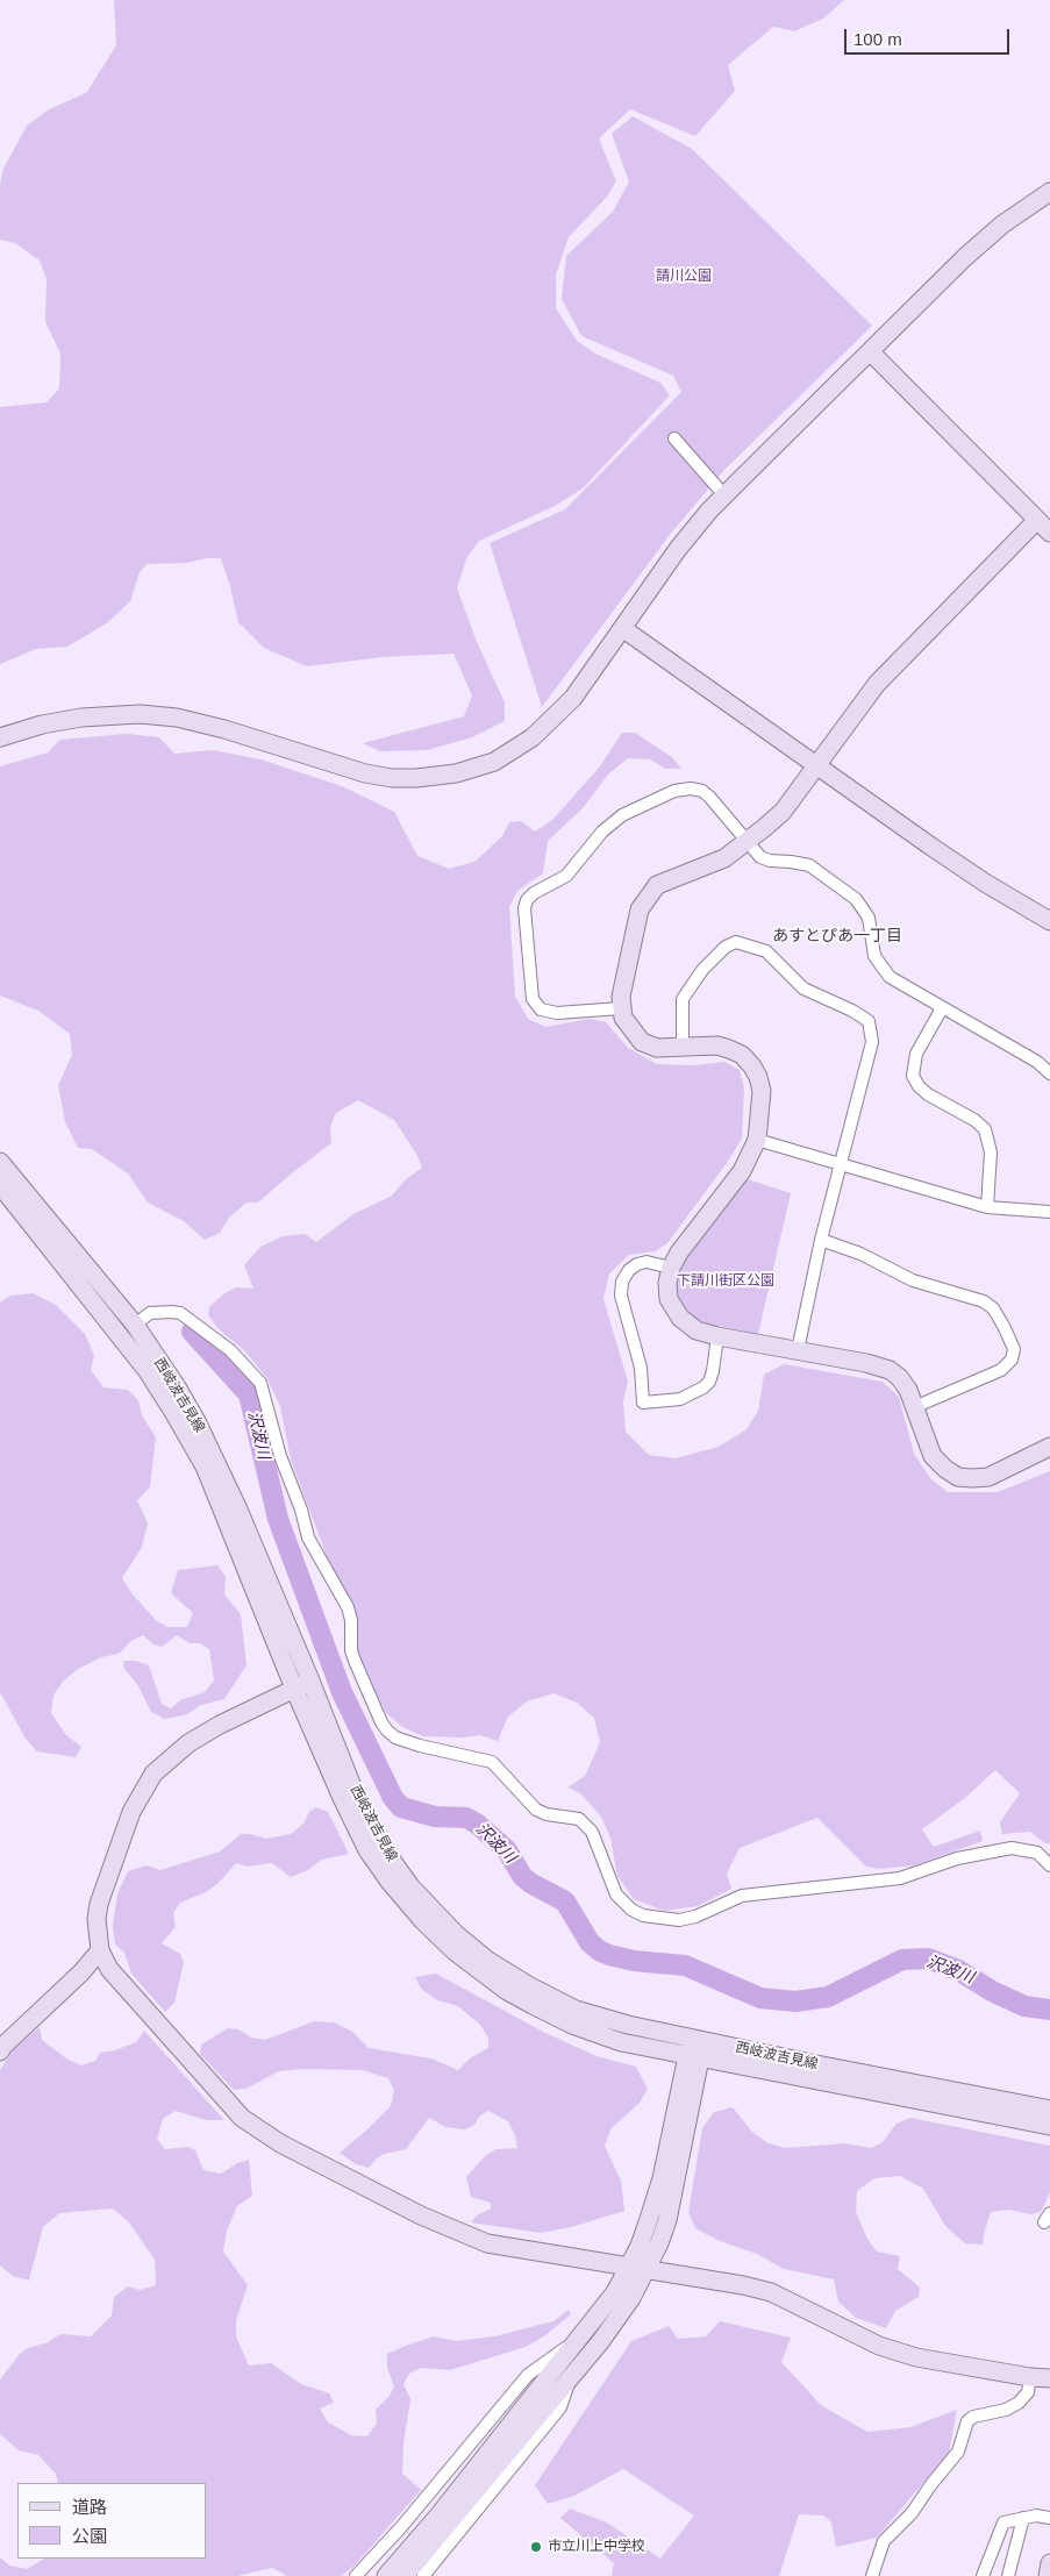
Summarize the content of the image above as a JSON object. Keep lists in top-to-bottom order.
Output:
{
  "streets": {
    "street": ["西岐波吉見線"]
  },
  "districts": ["あすとぴあ一丁目"],
  "water": ["沢波川"],
  "parks": ["請川公園", "下請川街区公園"],
  "places": ["市立川上中学校"],
  "legend": ["道路", "公園"],
  "scale_bar": "100 m"
}
